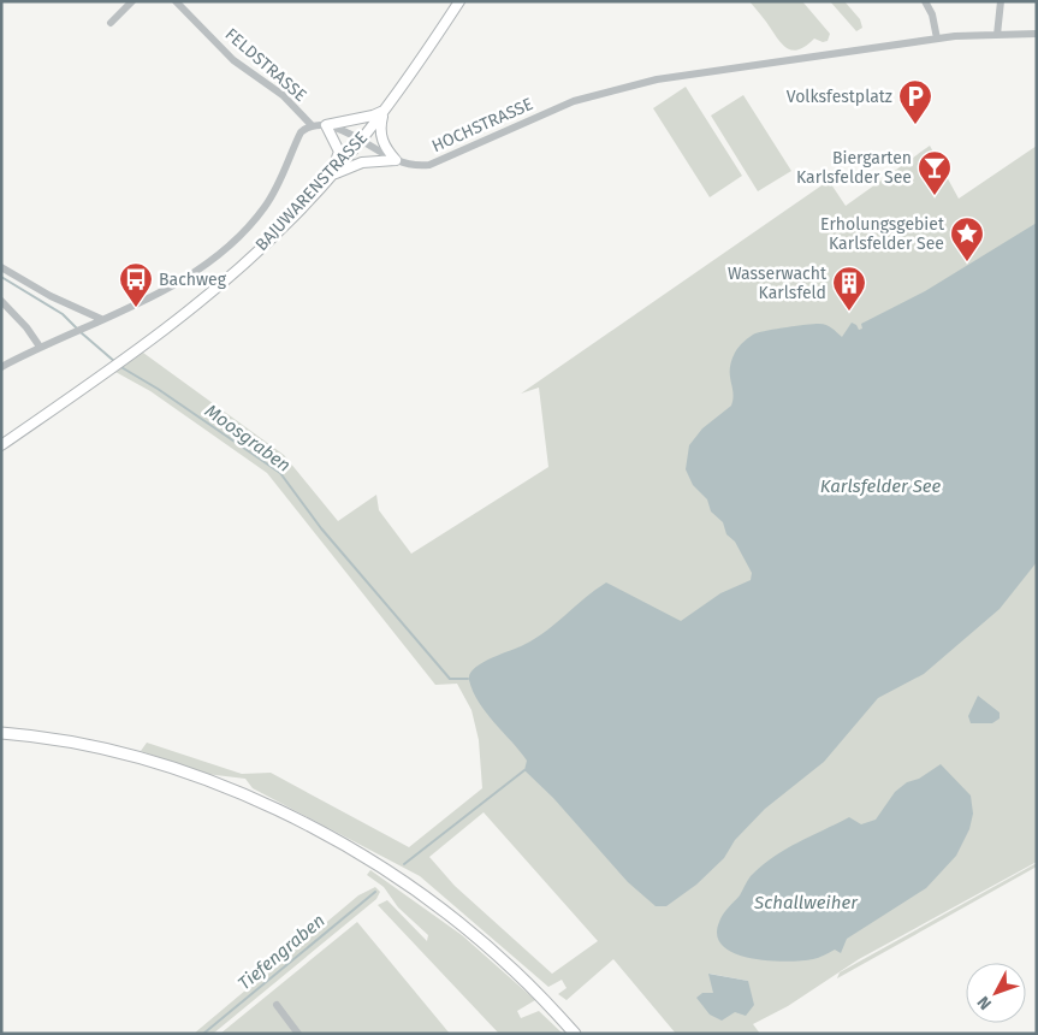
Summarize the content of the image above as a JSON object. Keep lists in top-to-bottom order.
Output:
{
  "streets": {
    "main road": ["BAJUWARENSTRASSE"],
    "street": ["FELDSTRASSE", "HOCHSTRASSE"]
  },
  "crossings": [
    ["FELDSTRASSE", "HOCHSTRASSE"],
    ["HOCHSTRASSE", "BAJUWARENSTRASSE"]
  ],
  "water": [
    "Moosgraben",
    "Karlsfelder See",
    "Schallweiher",
    "Tiefengraben"
  ],
  "places": {
    "parking": ["Volksfestplatz"],
    "bar": ["Biergarten Karlsfelder See"],
    "place": ["Erholungsgebiet Karlsfelder See"],
    "bus stop": ["Bachweg"],
    "building": ["Wasserwacht Karlsfeld"]
  },
  "north": "bottom left"
}
